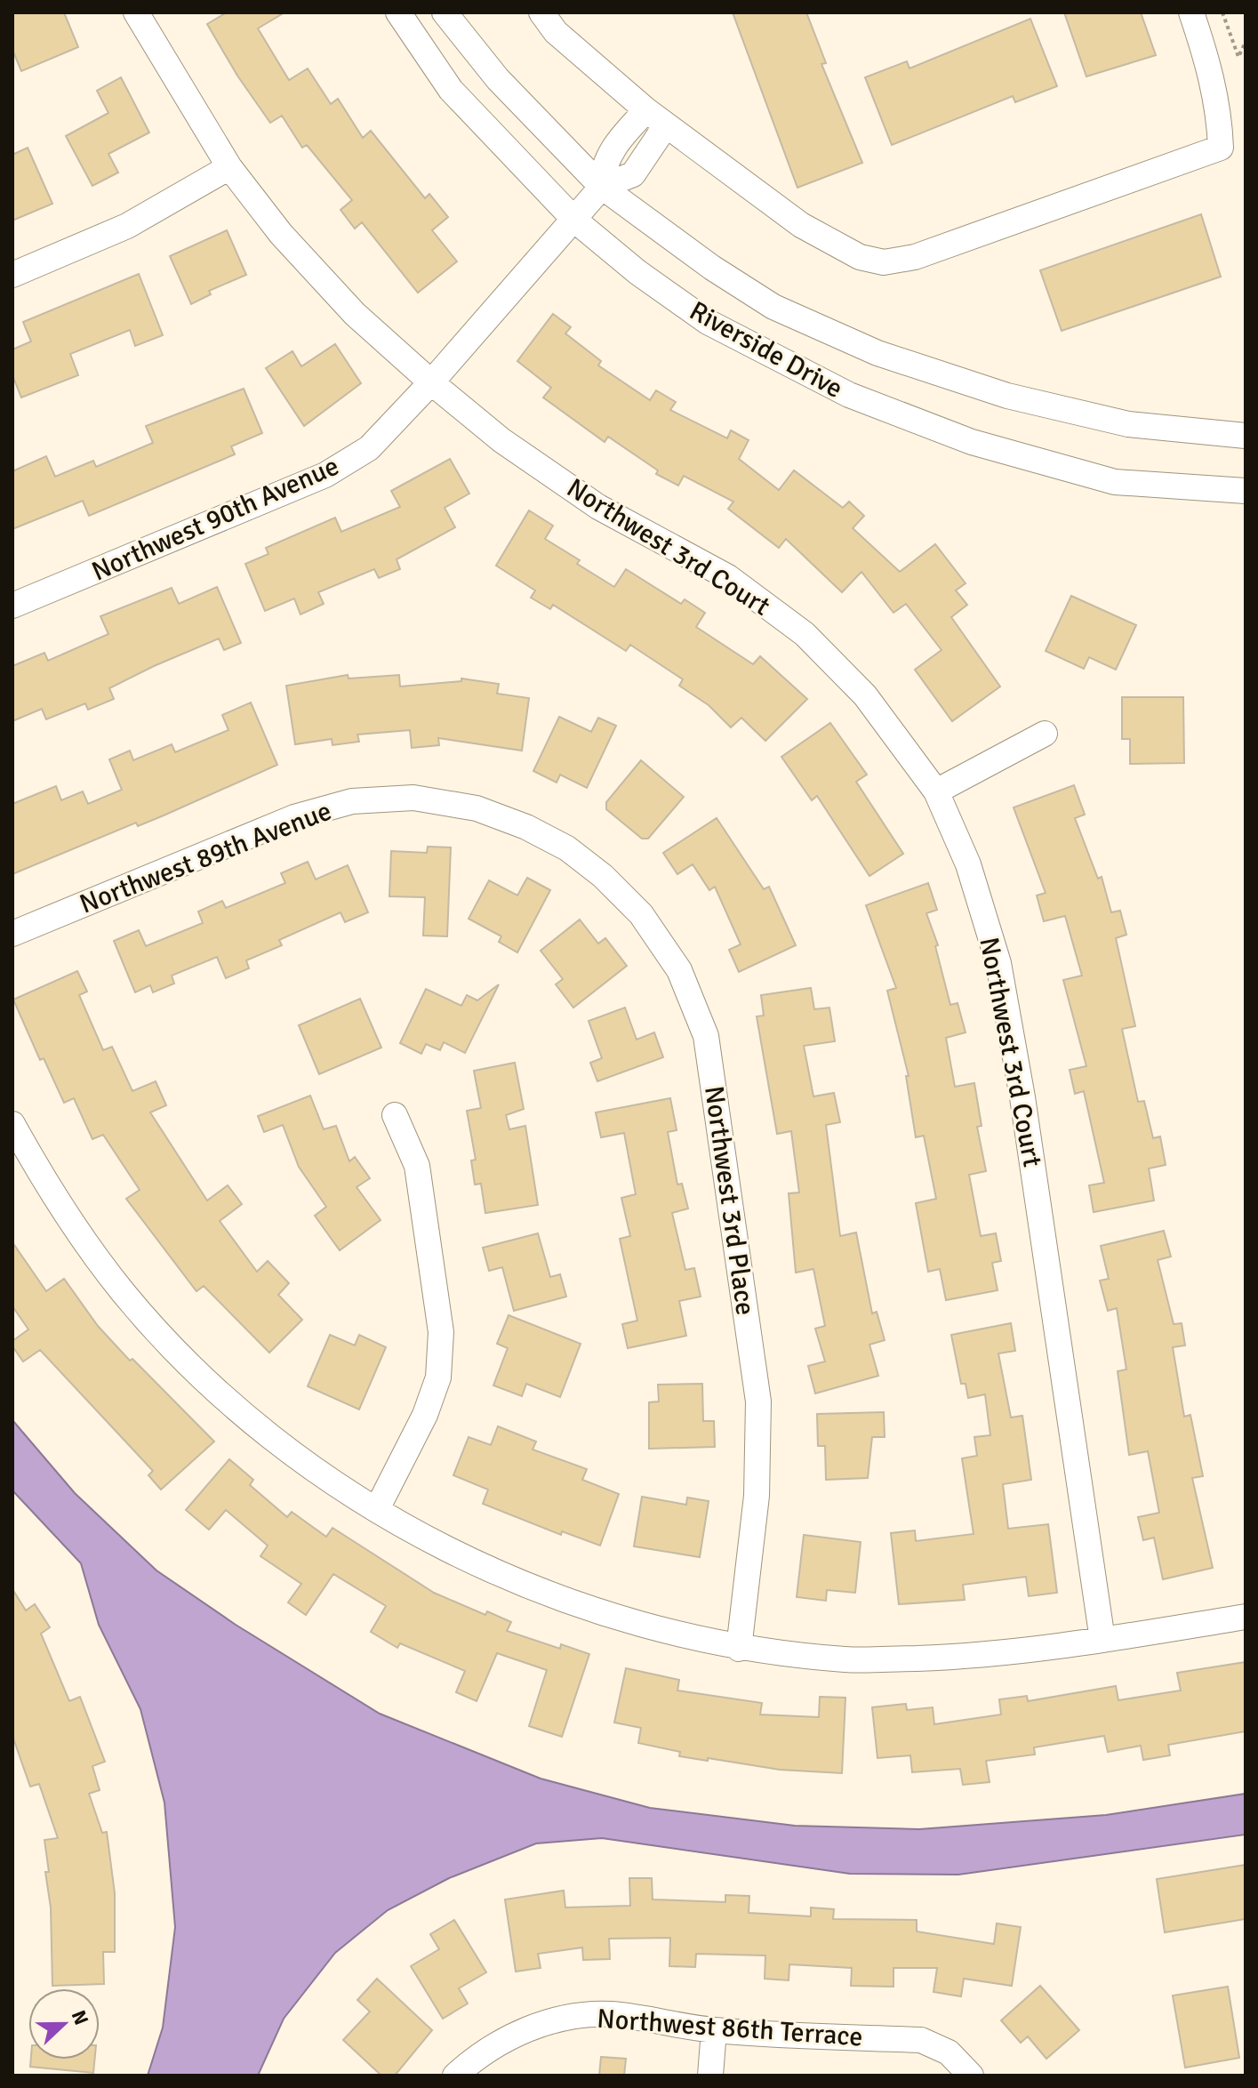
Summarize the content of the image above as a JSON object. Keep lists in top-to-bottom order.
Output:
{
  "streets": {
    "street": [
      "Riverside Drive",
      "Northwest 90th Avenue",
      "Northwest 3rd Court",
      "Northwest 89th Avenue",
      "Northwest 3rd Place",
      "Northwest 86th Terrace"
    ]
  },
  "crossings": [
    ["Riverside Drive", "Northwest 90th Avenue"],
    ["Northwest 90th Avenue", "Northwest 3rd Court"],
    ["Northwest 89th Avenue", "Northwest 3rd Place"]
  ],
  "north": "right"
}
